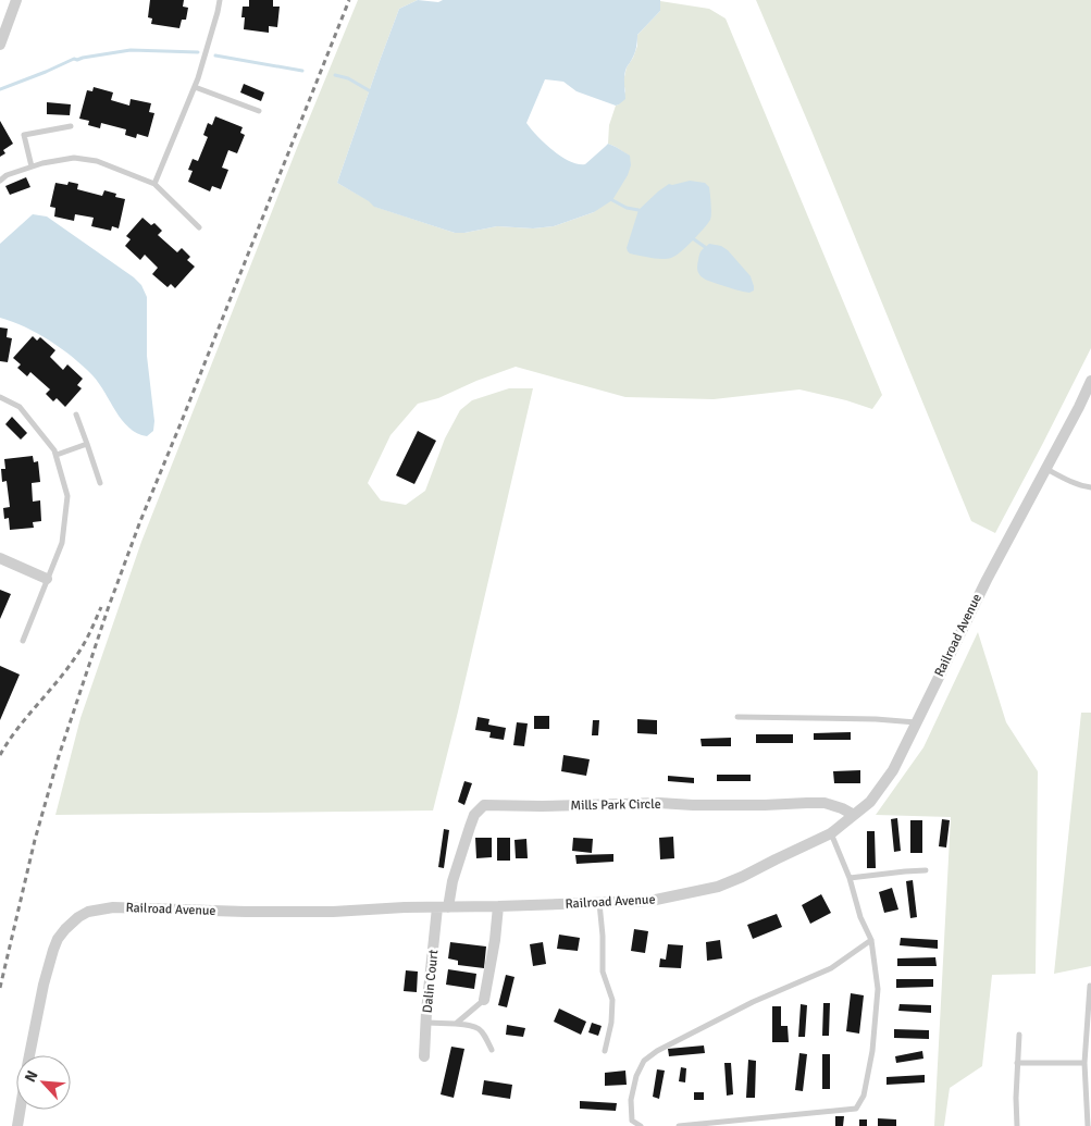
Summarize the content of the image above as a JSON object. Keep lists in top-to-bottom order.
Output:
{
  "streets": {
    "street": ["Railroad Avenue", "Mills Park Circle", "Dalin Court"]
  },
  "crossings": [
    ["Railroad Avenue", "Mills Park Circle"],
    ["Railroad Avenue", "Dalin Court"],
    ["Mills Park Circle", "Dalin Court"]
  ],
  "north": "top left"
}
